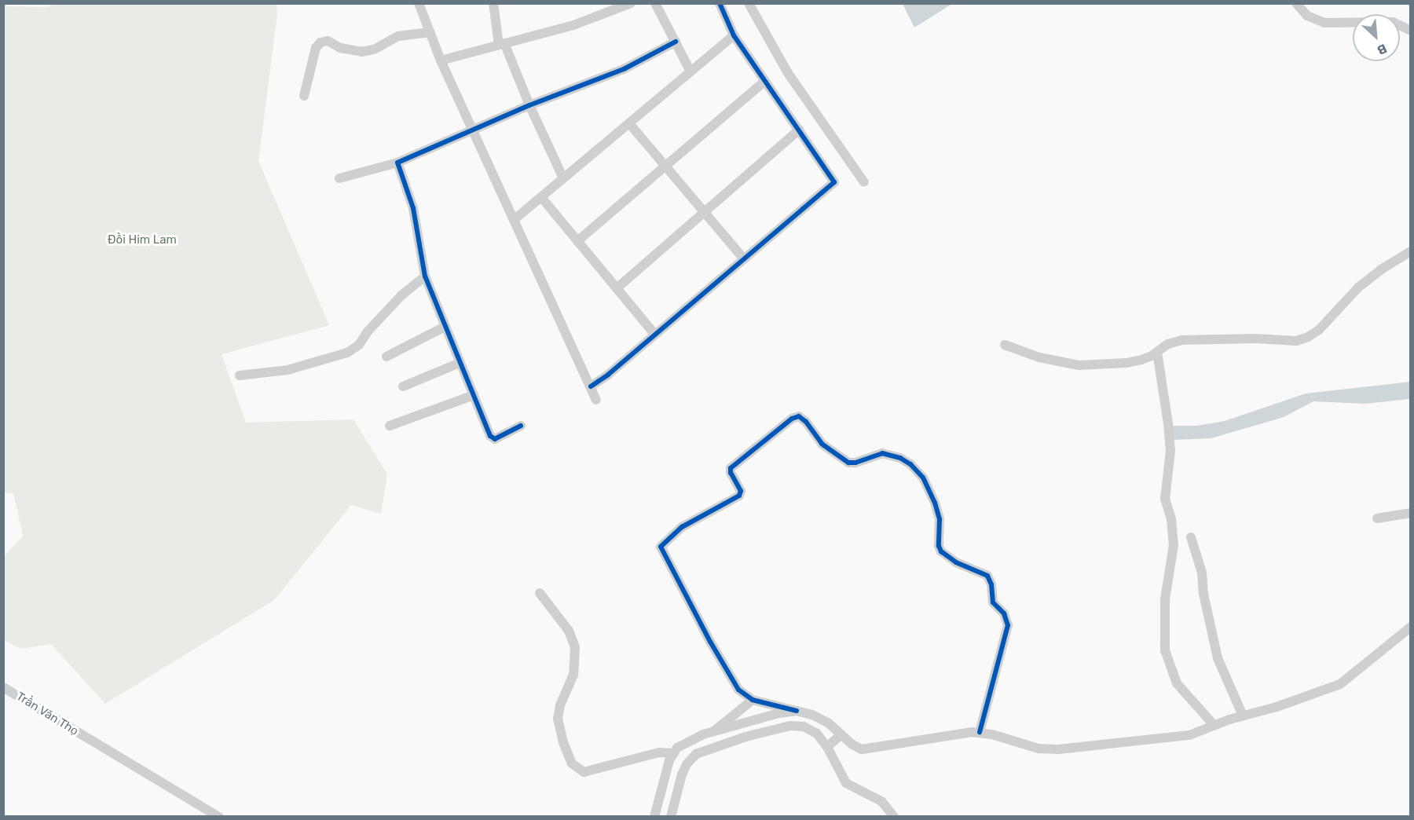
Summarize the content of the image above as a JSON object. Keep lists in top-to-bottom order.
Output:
{
  "streets": {
    "street": ["Trần Văn Thọ"]
  },
  "parks": ["Đồi Him Lam"],
  "north": "bottom right"
}
